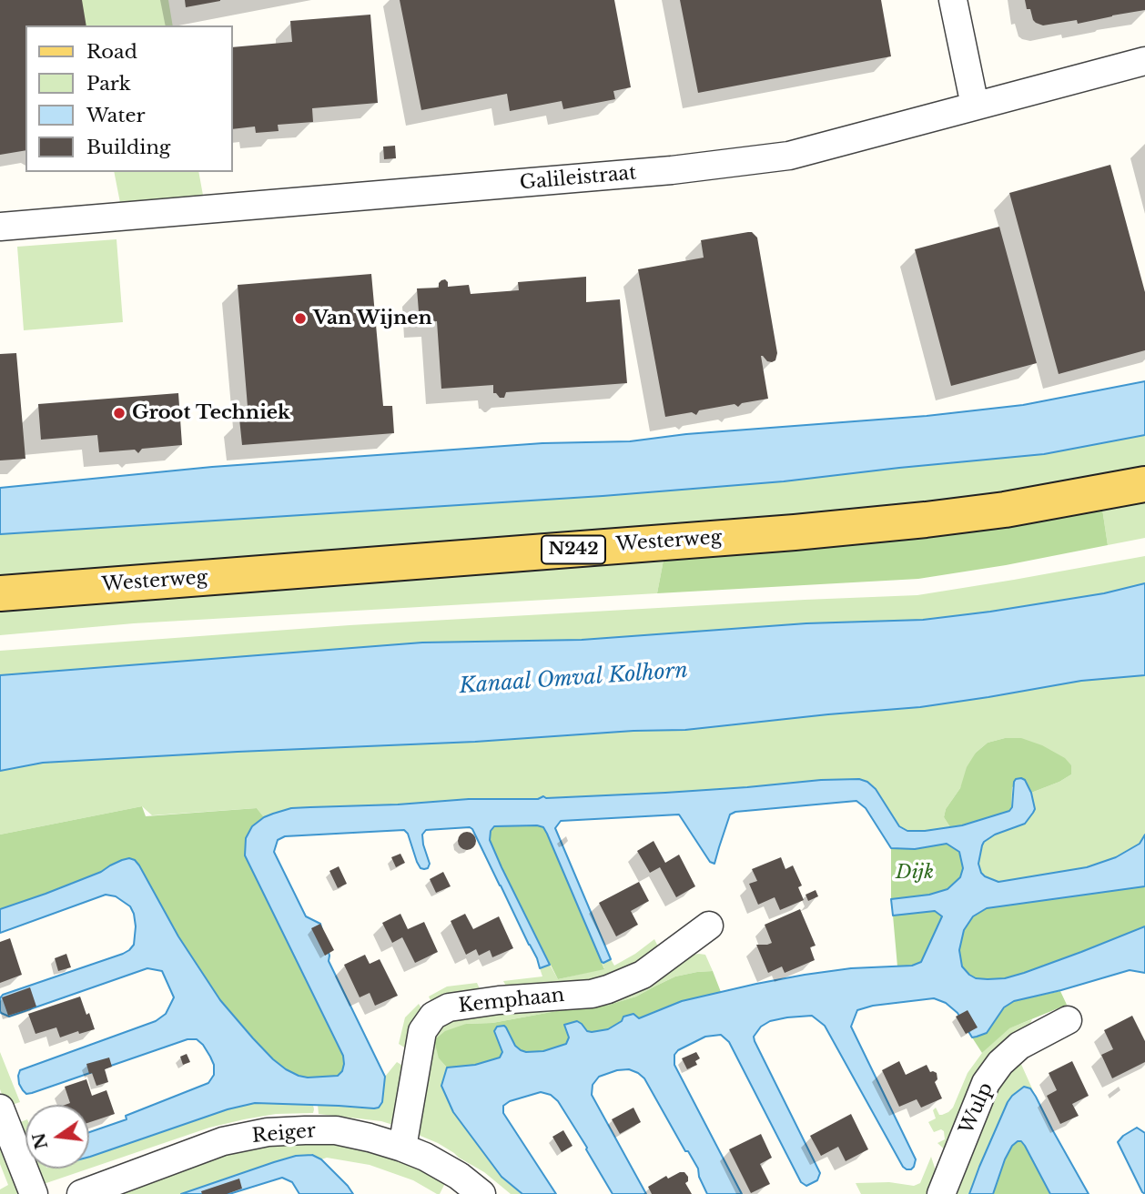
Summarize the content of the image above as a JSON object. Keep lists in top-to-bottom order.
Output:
{
  "streets": {
    "main road": ["Westerweg", "N242"],
    "street": [
      "Galileistraat",
      "Kemphaan",
      "Wulp",
      "Reiger"
    ]
  },
  "crossings": [
    ["Kemphaan", "Reiger"]
  ],
  "water": ["Kanaal Omval Kolhorn"],
  "parks": ["Dijk"],
  "places": ["Van Wijnen", "Groot Techniek"],
  "legend": [
    "Road",
    "Park",
    "Water",
    "Building"
  ],
  "north": "left"
}
